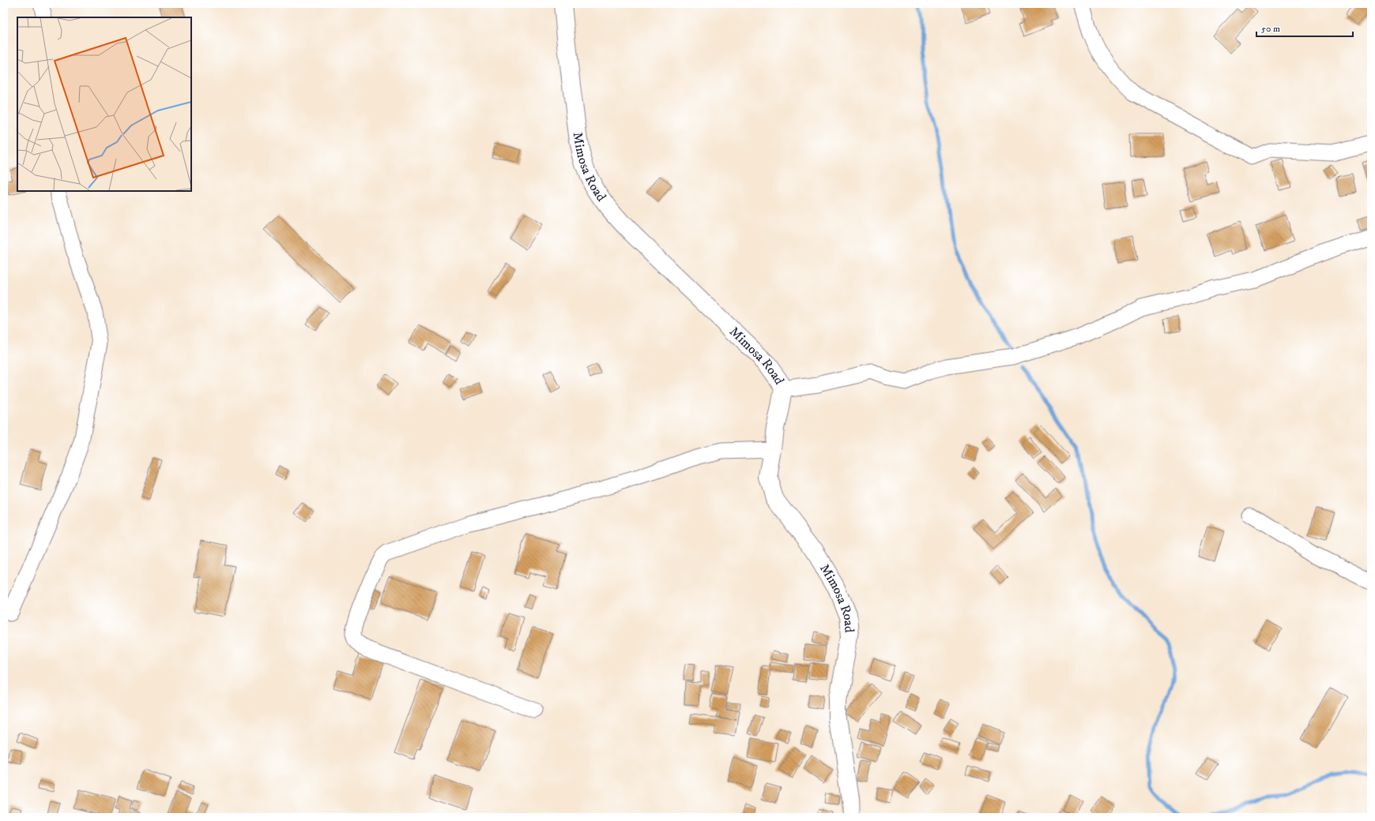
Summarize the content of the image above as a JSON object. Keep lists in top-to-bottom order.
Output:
{
  "streets": {
    "street": ["Mimosa Road"]
  },
  "scale_bar": "50 m"
}
